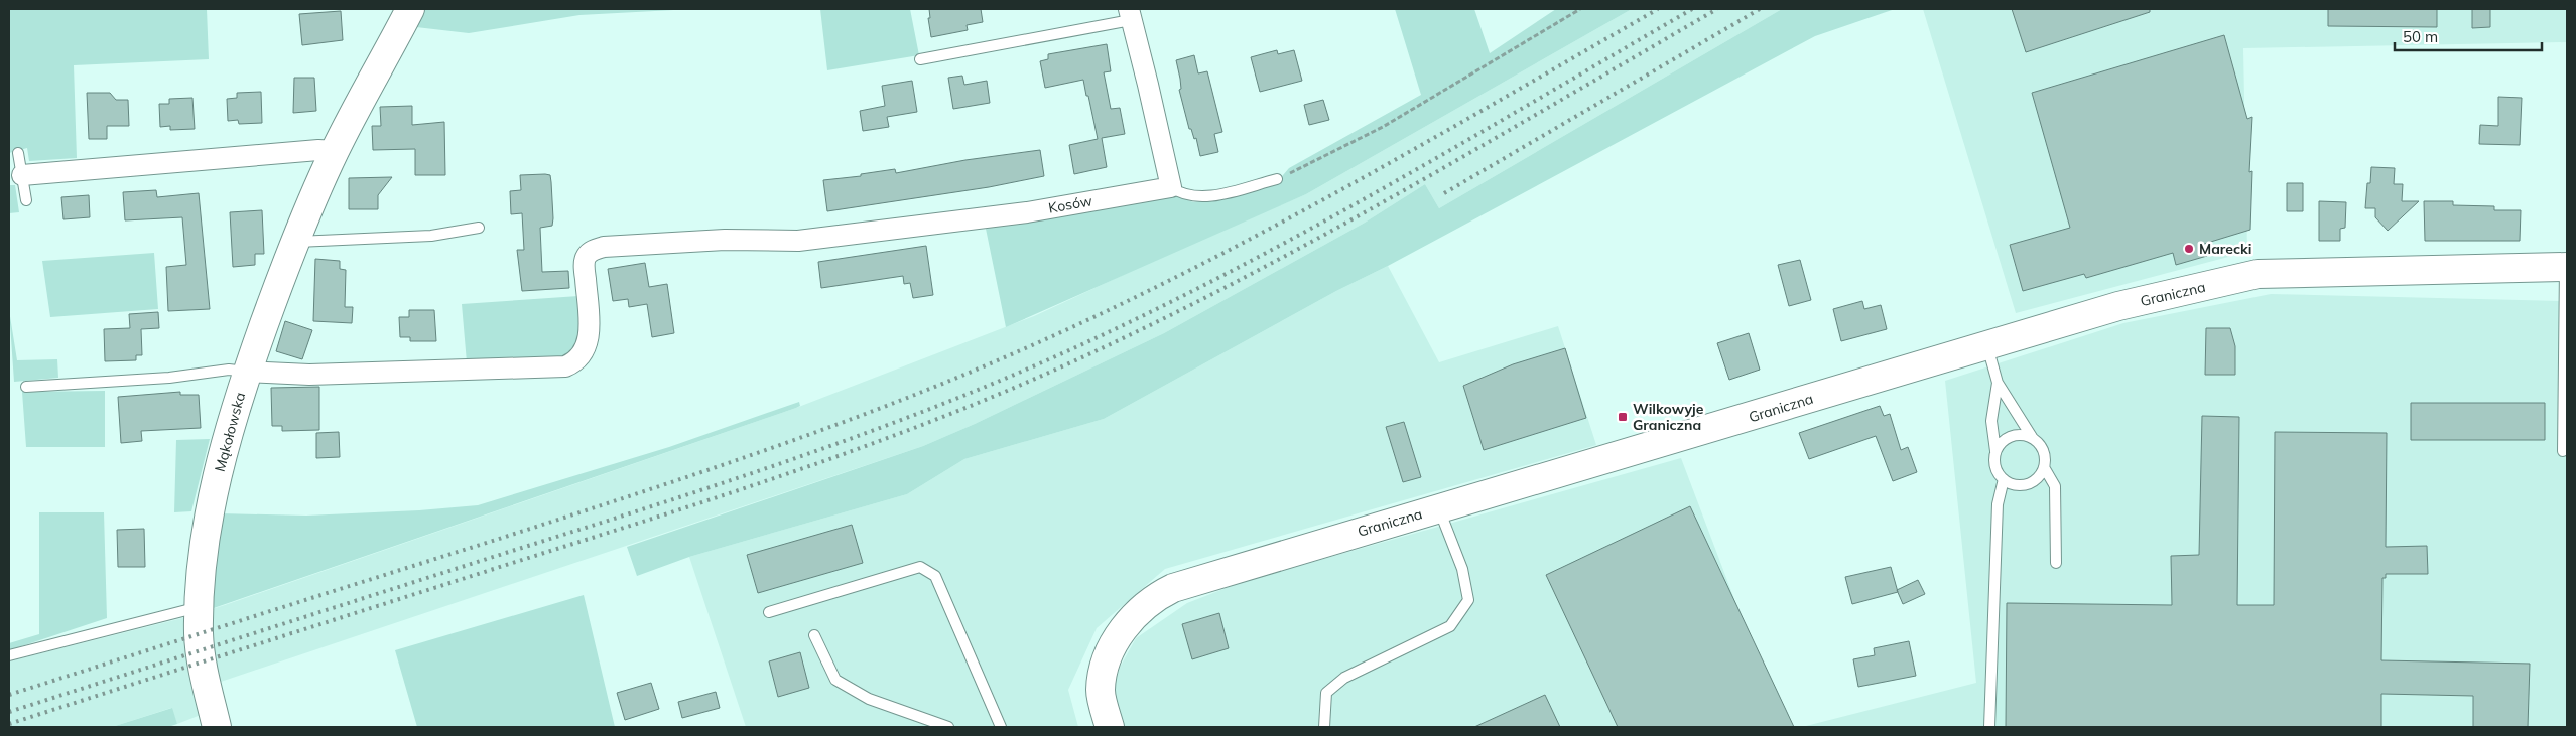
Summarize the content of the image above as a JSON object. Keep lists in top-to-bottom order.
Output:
{
  "streets": {
    "street": ["Kosów", "Graniczna", "Mąkołowska"]
  },
  "crossings": [
    ["Kosów", "Mąkołowska"]
  ],
  "places": {
    "other": ["Marecki"],
    "transit": ["Wilkowyje Graniczna"]
  },
  "scale_bar": "50 m"
}
